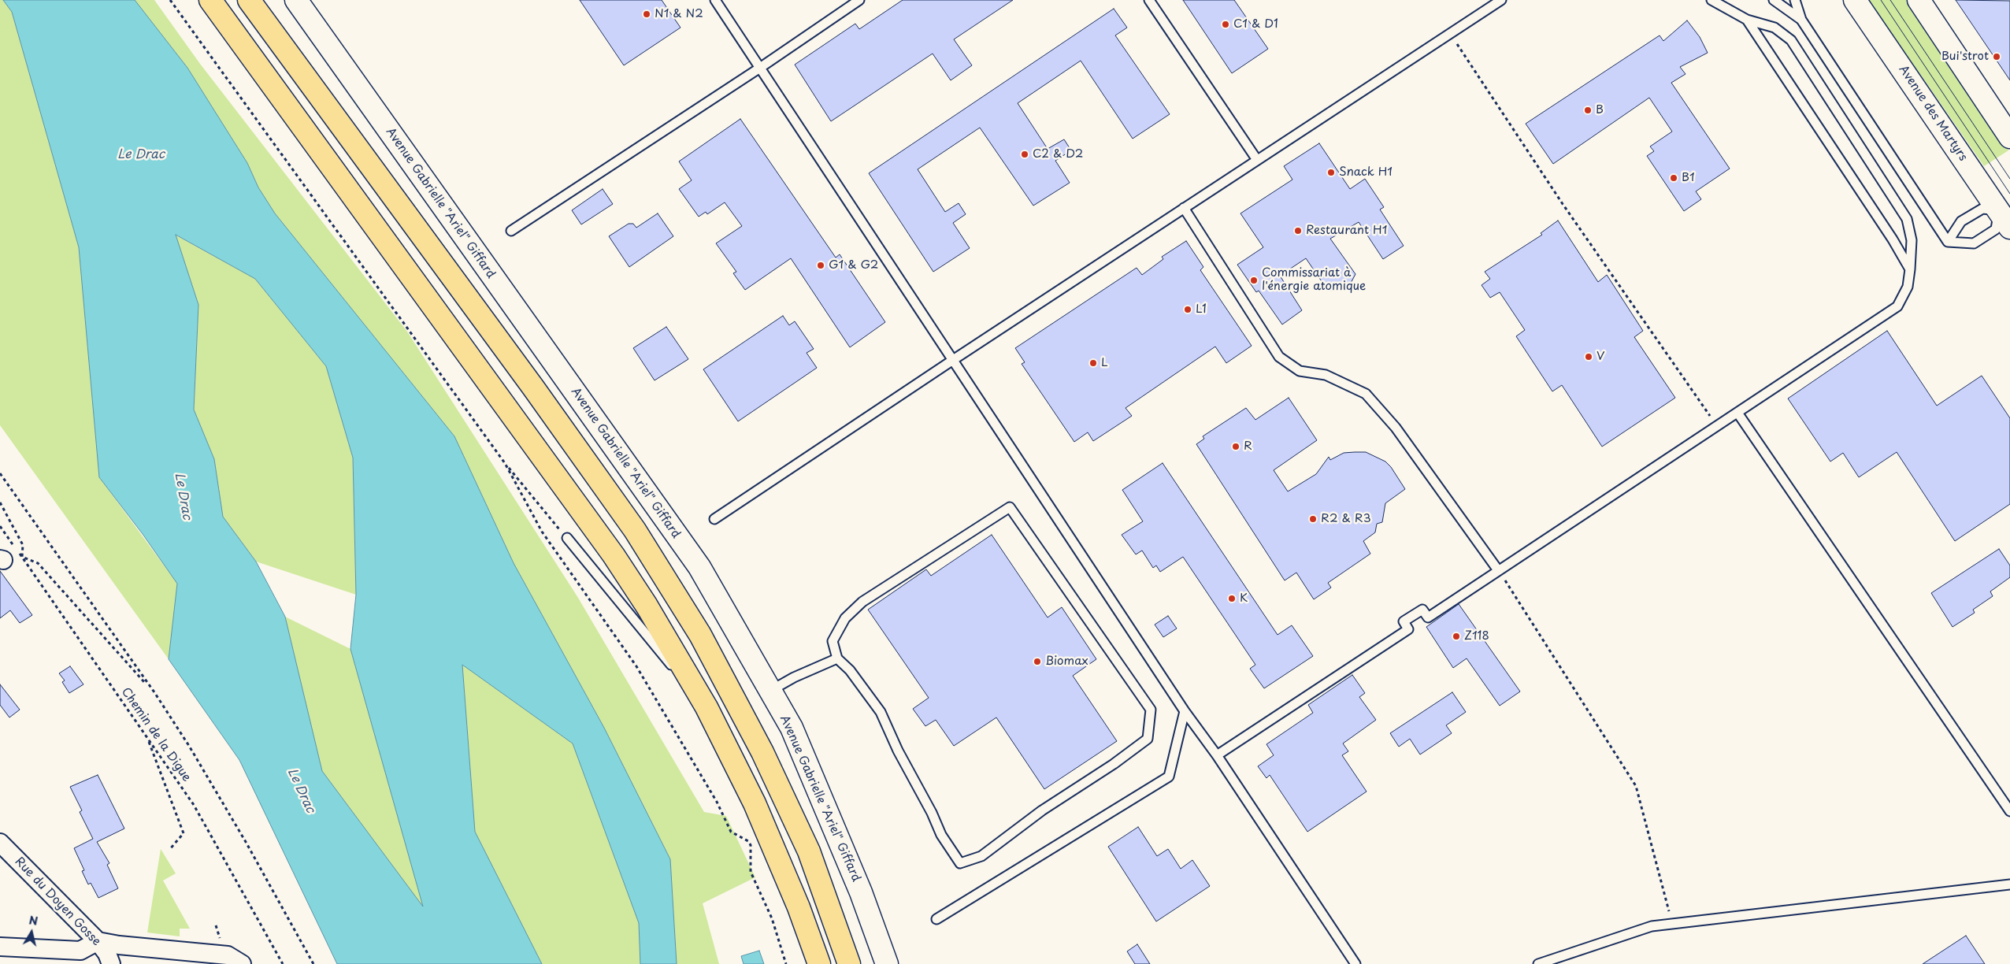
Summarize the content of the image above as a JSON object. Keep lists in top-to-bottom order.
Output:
{
  "streets": {
    "street": ["Avenue des Martyrs", "Avenue Gabrielle \"Ariel\" Giffard", "Rue du Doyen Gosse"],
    "path": ["Chemin de la Digue"]
  },
  "water": ["Le Drac"],
  "places": [
    "N1 & N2",
    "C1 & D1",
    "Bui'strot",
    "B",
    "C2 & D2",
    "Snack H1",
    "B1",
    "Restaurant H1",
    "G1 & G2",
    "Commissariat à l'énergie atomique",
    "L1",
    "V",
    "L",
    "R",
    "R2 & R3",
    "K",
    "Z118",
    "Biomax"
  ],
  "north": "top"
}
